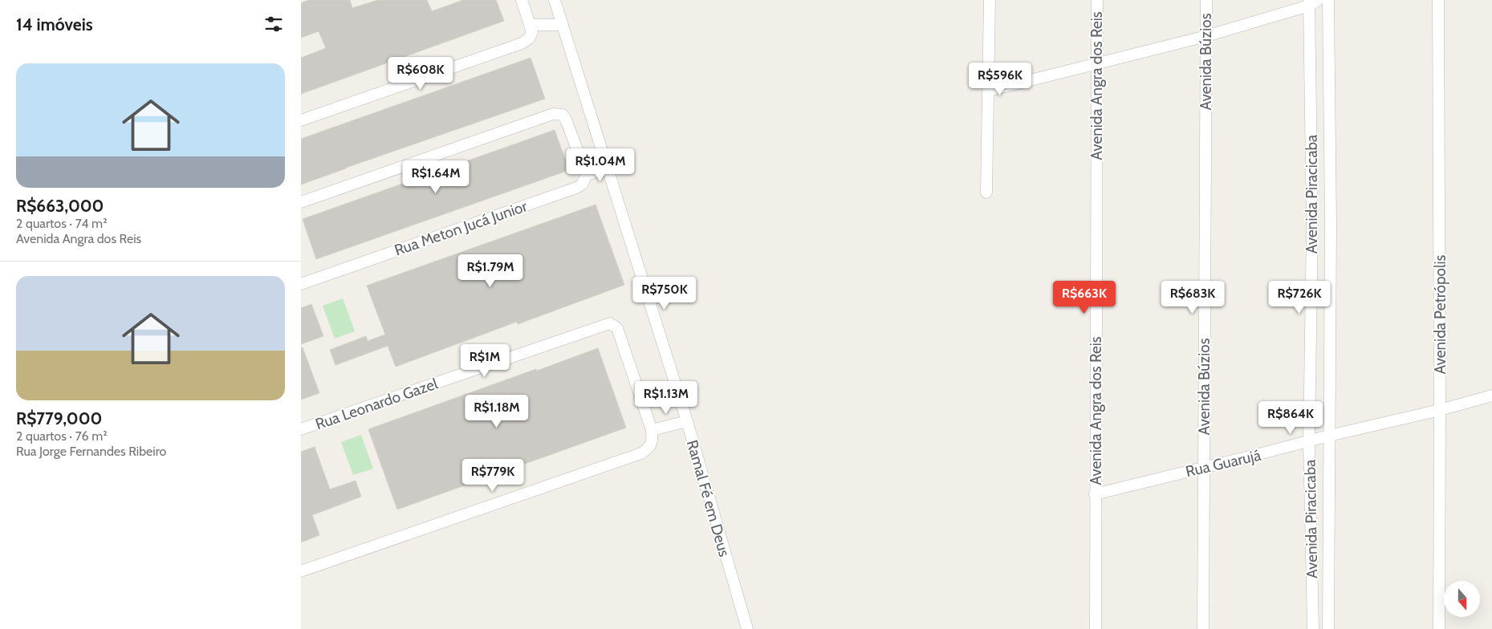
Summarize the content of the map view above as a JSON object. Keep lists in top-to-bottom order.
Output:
{
  "streets": {
    "street": [
      "Avenida Búzios",
      "Avenida Angra dos Reis",
      "Avenida Piracicaba",
      "Rua Meton Jucá Junior",
      "Avenida Petrópolis",
      "Rua Leonardo Gazel",
      "Rua Guarujá",
      "Ramal Fé em Deus"
    ]
  },
  "crossings": [
    ["Avenida Búzios", "Rua Guarujá"],
    ["Avenida Angra dos Reis", "Rua Guarujá"],
    ["Avenida Piracicaba", "Rua Guarujá"],
    ["Avenida Petrópolis", "Rua Guarujá"]
  ],
  "north": "bottom",
  "page": {
    "heading": "14 imóveis",
    "list": [
      {
        "name": "R$663,000",
        "note": "2 quartos · 74 m² · Avenida Angra dos Reis"
      },
      {
        "name": "R$779,000",
        "note": "2 quartos · 76 m² · Rua Jorge Fernandes Ribeiro"
      }
    ],
    "price": [
      "R$608K",
      "R$596K",
      "R$1.04M",
      "R$1.64M",
      "R$1.79M",
      "R$750K",
      "R$663K",
      "R$683K",
      "R$726K",
      "R$1M",
      "R$1.13M",
      "R$1.18M",
      "R$864K",
      "R$779K"
    ]
  }
}
